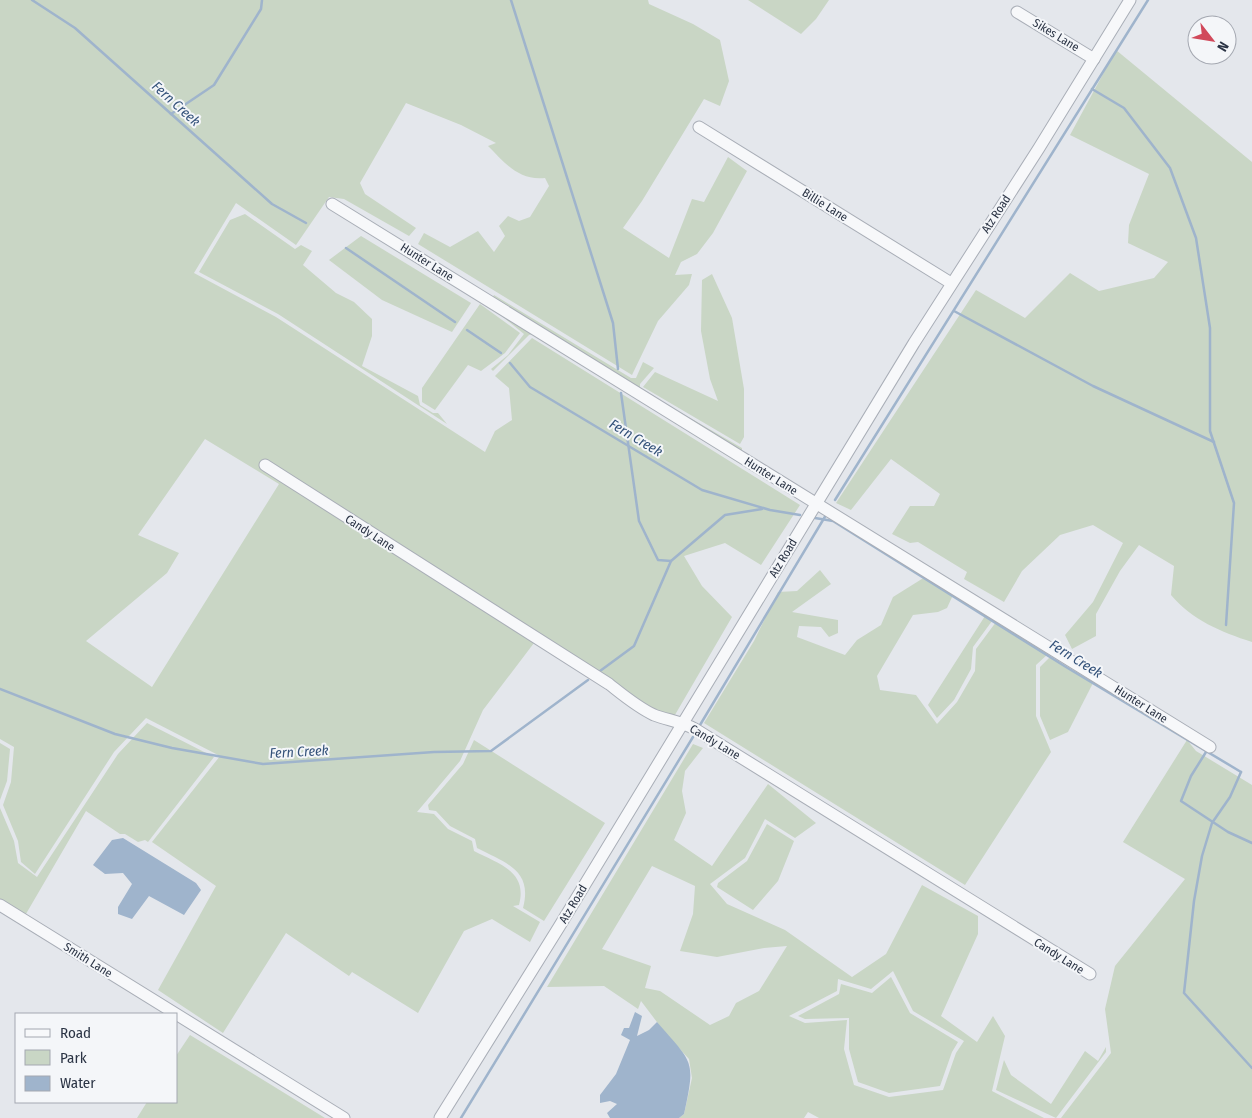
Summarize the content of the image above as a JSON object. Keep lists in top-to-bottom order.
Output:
{
  "streets": {
    "street": [
      "Sikes Lane",
      "Billie Lane",
      "Atz Road",
      "Hunter Lane",
      "Candy Lane",
      "Smith Lane"
    ]
  },
  "crossings": [
    ["Sikes Lane", "Atz Road"],
    ["Billie Lane", "Atz Road"],
    ["Atz Road", "Hunter Lane"],
    ["Atz Road", "Candy Lane"]
  ],
  "water": ["Fern Creek"],
  "legend": ["Road", "Park", "Water"],
  "north": "bottom right"
}
